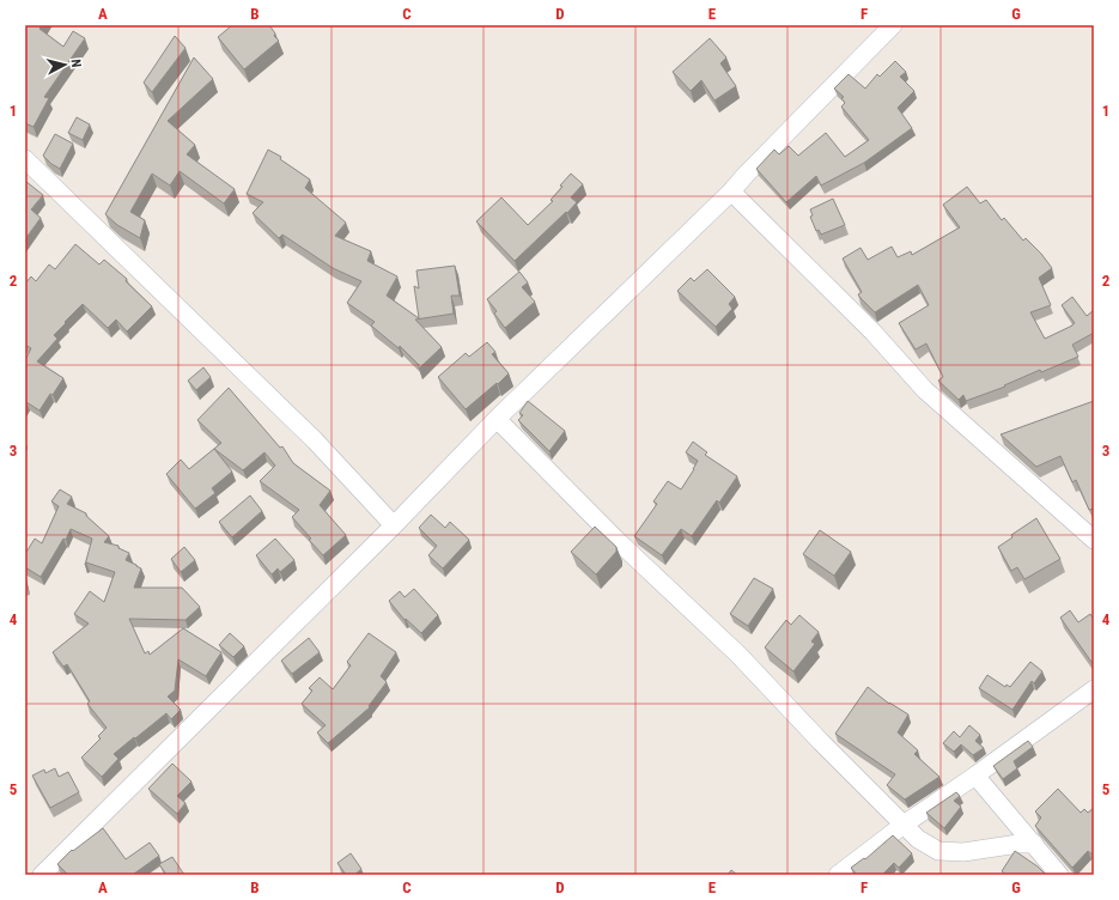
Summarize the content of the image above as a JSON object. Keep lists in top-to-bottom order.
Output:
{
  "north": "right",
  "grid": {
    "columns": [
      "A",
      "B",
      "C",
      "D",
      "E",
      "F",
      "G"
    ],
    "rows": [
      "1",
      "2",
      "3",
      "4",
      "5"
    ]
  }
}
